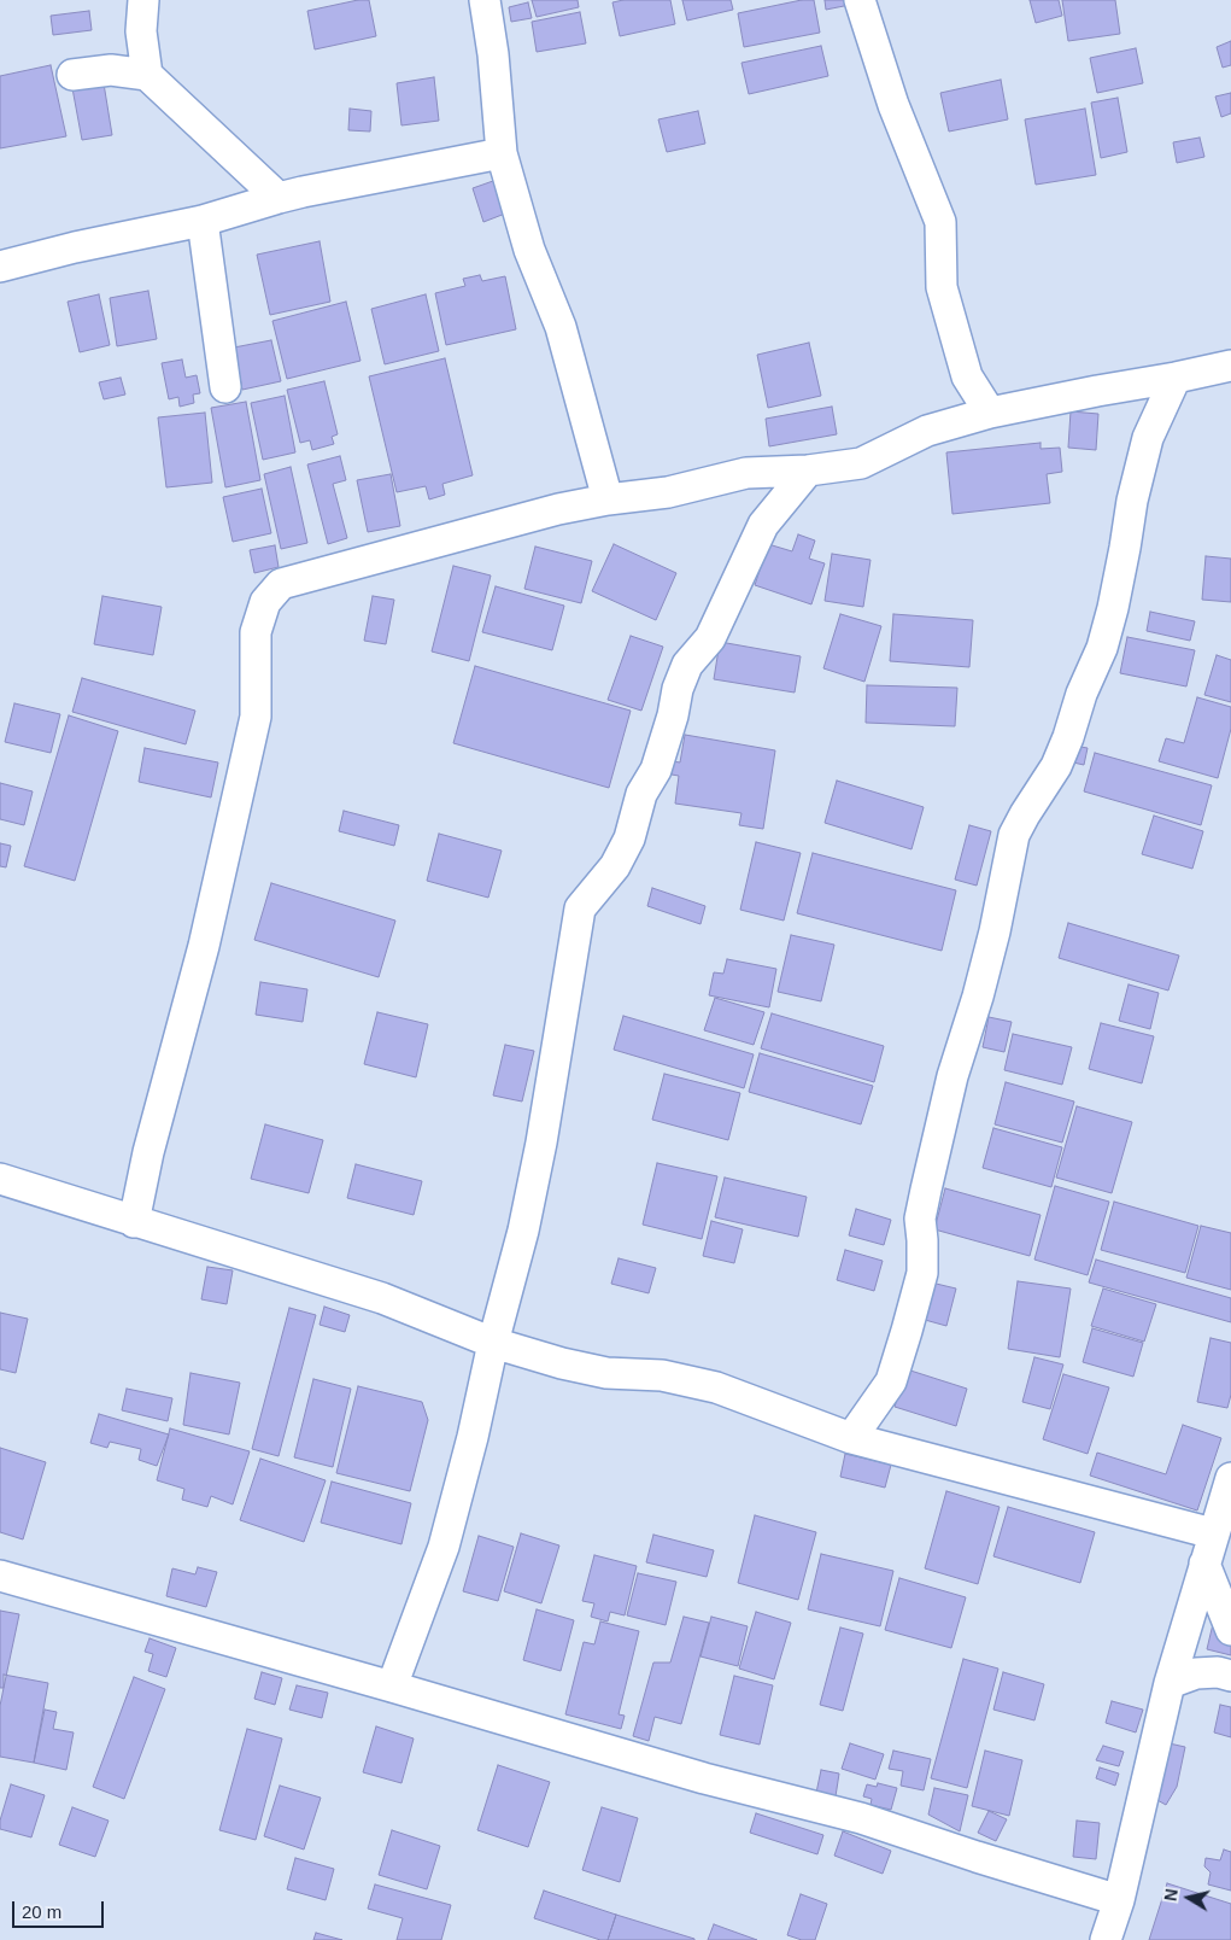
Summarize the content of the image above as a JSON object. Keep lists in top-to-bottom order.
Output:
{
  "scale_bar": "20 m",
  "north": "left"
}
